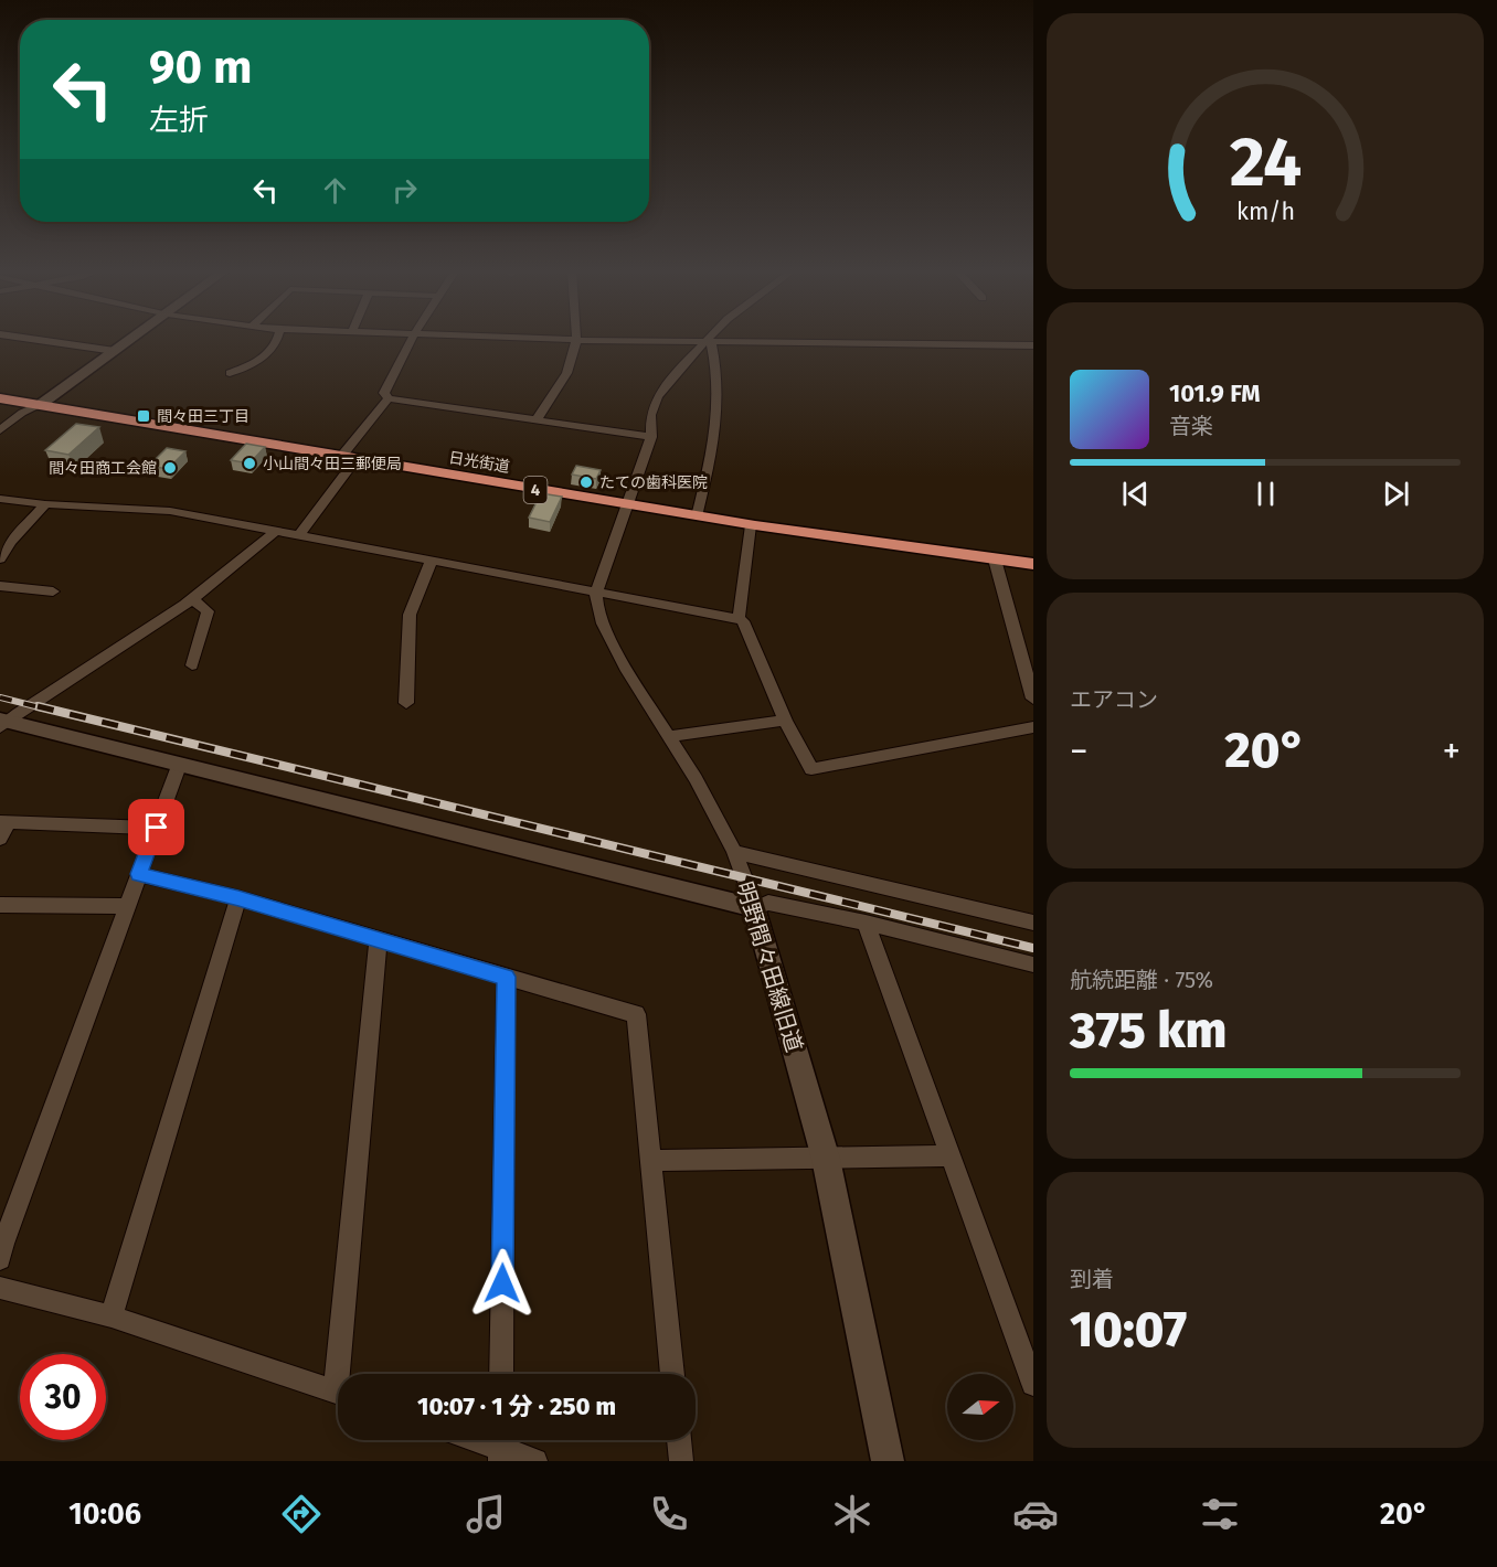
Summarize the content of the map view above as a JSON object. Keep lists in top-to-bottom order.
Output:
{
  "streets": {
    "highway": ["日光街道", "4"],
    "street": ["明野間々田線旧道"]
  },
  "places": {
    "transit": ["間々田三丁目"],
    "other": ["小山間々田三郵便局", "間々田商工会館", "たての歯科医院"]
  },
  "north": "right",
  "page": {
    "turn": ["90 m", "左折"],
    "song": ["101.9 FM", "音楽"],
    "tile": [
      "エアコン",
      ["航続距離 · 75%", "375 km"],
      ["到着", "10:07"]
    ],
    "heat": ["−", "20°", "+"],
    "limit": "30",
    "trip": "10:07 · 1 分 · 250 m",
    "tabs": ["10:06", "20°"],
    "gauge": ["24", "km/h"]
  }
}
